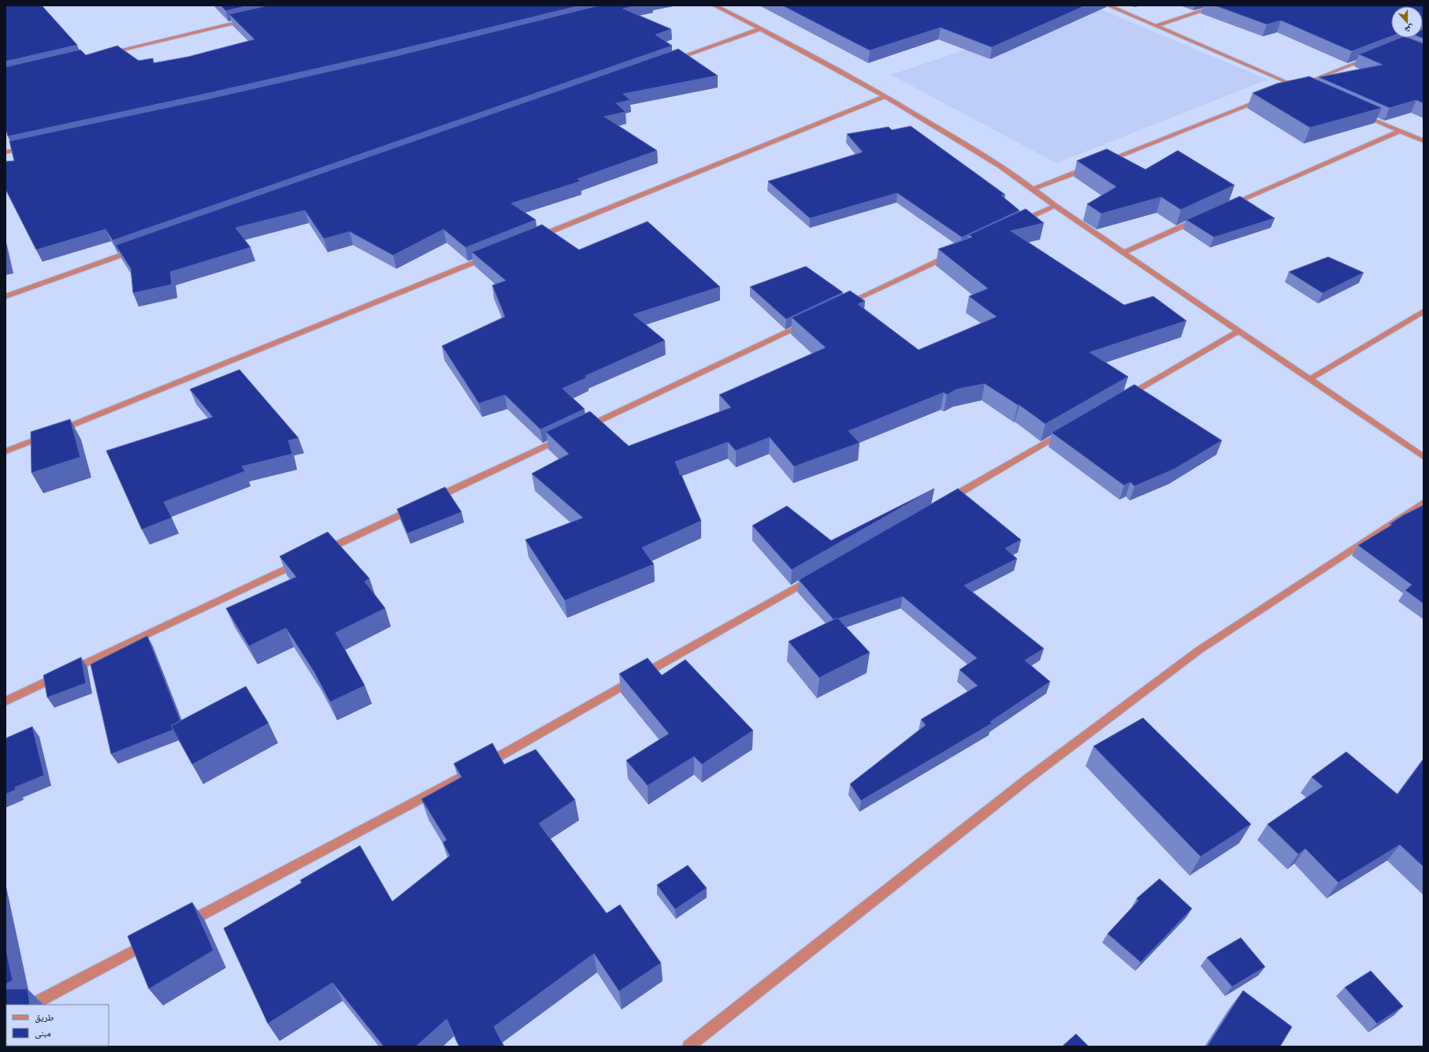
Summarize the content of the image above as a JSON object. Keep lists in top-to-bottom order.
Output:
{
  "legend": ["طريق", "مبنى"],
  "north": "bottom"
}
